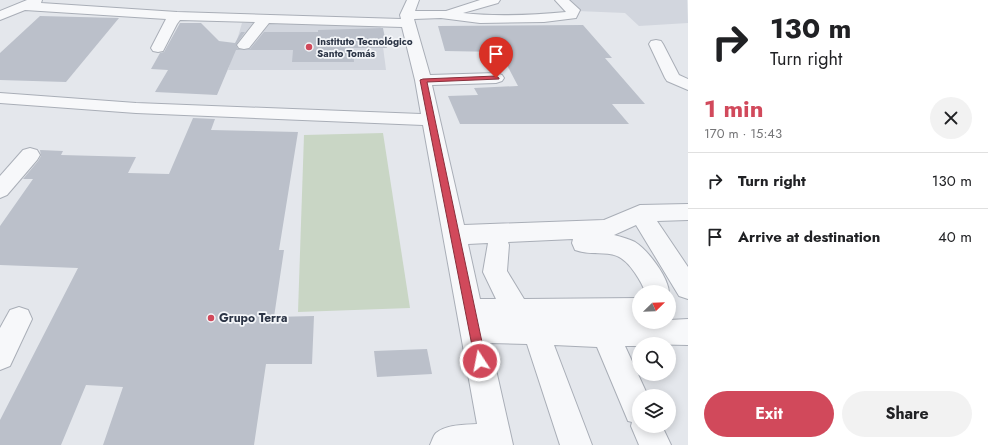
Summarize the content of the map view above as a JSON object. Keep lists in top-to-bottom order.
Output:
{
  "places": ["Instituto Tecnológico Santo Tomás", "Grupo Terra"],
  "north": "top right",
  "page": {
    "turn": ["130 m", "Turn right"],
    "heading": ["1 min", "170 m · 15:43"],
    "list": [
      {
        "name": "Turn right",
        "value": "130 m"
      },
      {
        "name": "Arrive at destination",
        "value": "40 m"
      }
    ],
    "buttons": ["Exit", "Share"]
  }
}
